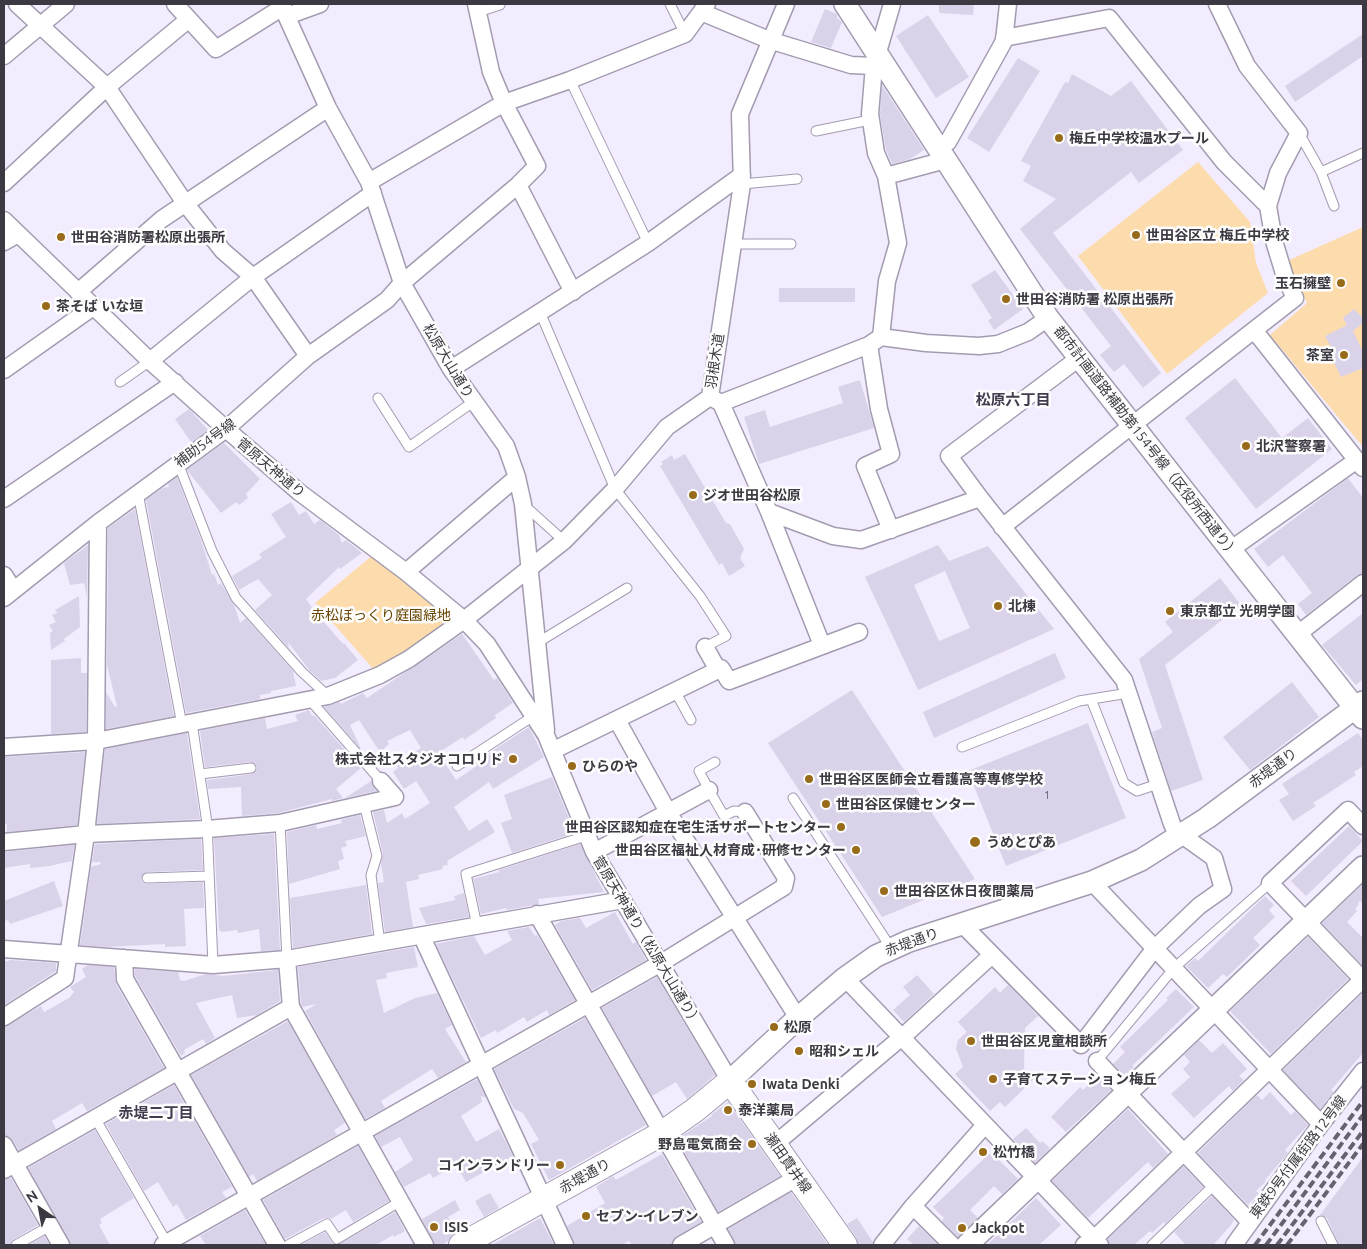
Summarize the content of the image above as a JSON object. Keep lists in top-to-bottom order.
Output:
{
  "streets": {
    "main road": ["赤堤通り", "瀬田貫井線"],
    "street": [
      "松原大山通り",
      "羽根木道",
      "都市計画道路補助第154号線（区役所西通り）",
      "補助54号線",
      "菅原天神通り",
      "菅原天神通り（松原大山通り）",
      "東鉄9号付属街路12号線"
    ]
  },
  "crossings": [
    ["松原大山通り", "羽根木道"],
    ["松原大山通り", "補助54号線"],
    ["松原大山通り", "菅原天神通り（松原大山通り）"],
    ["羽根木道", "菅原天神通り"],
    ["都市計画道路補助第154号線（区役所西通り）", "赤堤通り"],
    ["補助54号線", "菅原天神通り"],
    ["菅原天神通り", "菅原天神通り（松原大山通り）"],
    ["赤堤通り", "菅原天神通り（松原大山通り）"],
    ["赤堤通り", "瀬田貫井線"],
    ["菅原天神通り（松原大山通り）", "瀬田貫井線"]
  ],
  "districts": ["松原六丁目", "赤堤二丁目"],
  "parks": ["赤松ぼっくり庭園緑地"],
  "places": [
    "梅丘中学校温水プール",
    "世田谷区立 梅丘中学校",
    "世田谷消防署松原出張所",
    "玉石擁壁",
    "世田谷消防署 松原出張所",
    "茶そば いな垣",
    "茶室",
    "北沢警察署",
    "ジオ世田谷松原",
    "北棟",
    "東京都立 光明学園",
    "株式会社スタジオコロリド",
    "ひらのや",
    "世田谷区医師会立看護高等専修学校",
    "世田谷区保健センター",
    "世田谷区認知症在宅生活サポートセンター",
    "うめとぴあ",
    "世田谷区福祉人材育成･研修センター",
    "世田谷区休日夜間薬局",
    "松原",
    "世田谷区児童相談所",
    "昭和シェル",
    "子育てステーション梅丘",
    "Iwata Denki",
    "泰洋薬局",
    "野島電気商会",
    "松竹橋",
    "コインランドリー",
    "セブン-イレブン",
    "ISIS",
    "Jackpot"
  ],
  "house_numbers": ["1"],
  "north": "top left"
}
